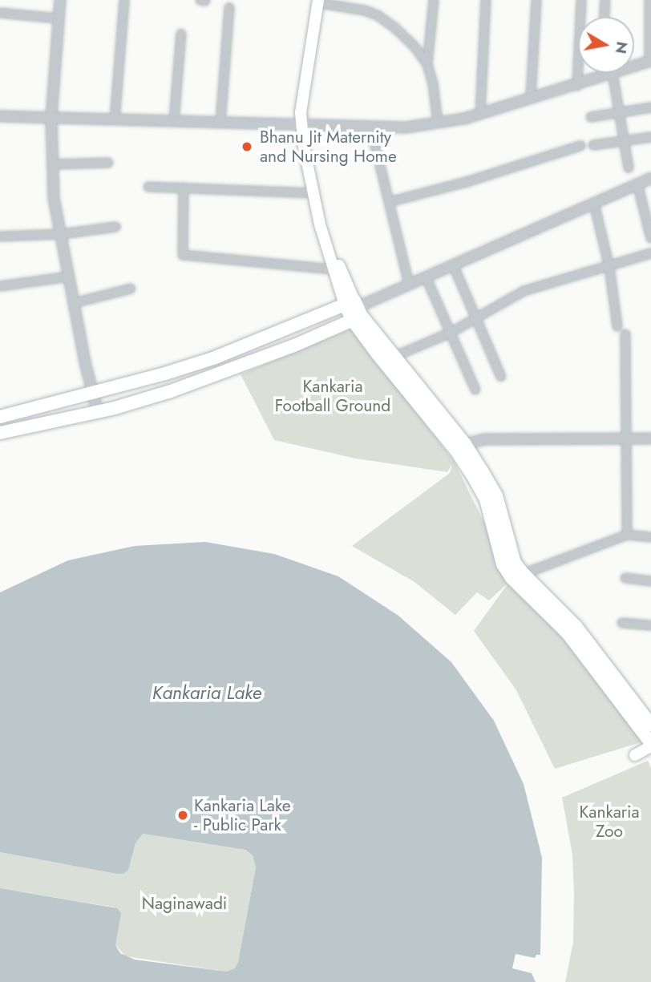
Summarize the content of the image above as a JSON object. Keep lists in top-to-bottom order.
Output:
{
  "water": ["Kankaria Lake"],
  "parks": ["Kankaria Football Ground", "Kankaria Zoo", "Naginawadi"],
  "places": ["Bhanu Jit Maternity and Nursing Home", "Kankaria Lake - Public Park"],
  "north": "right"
}
